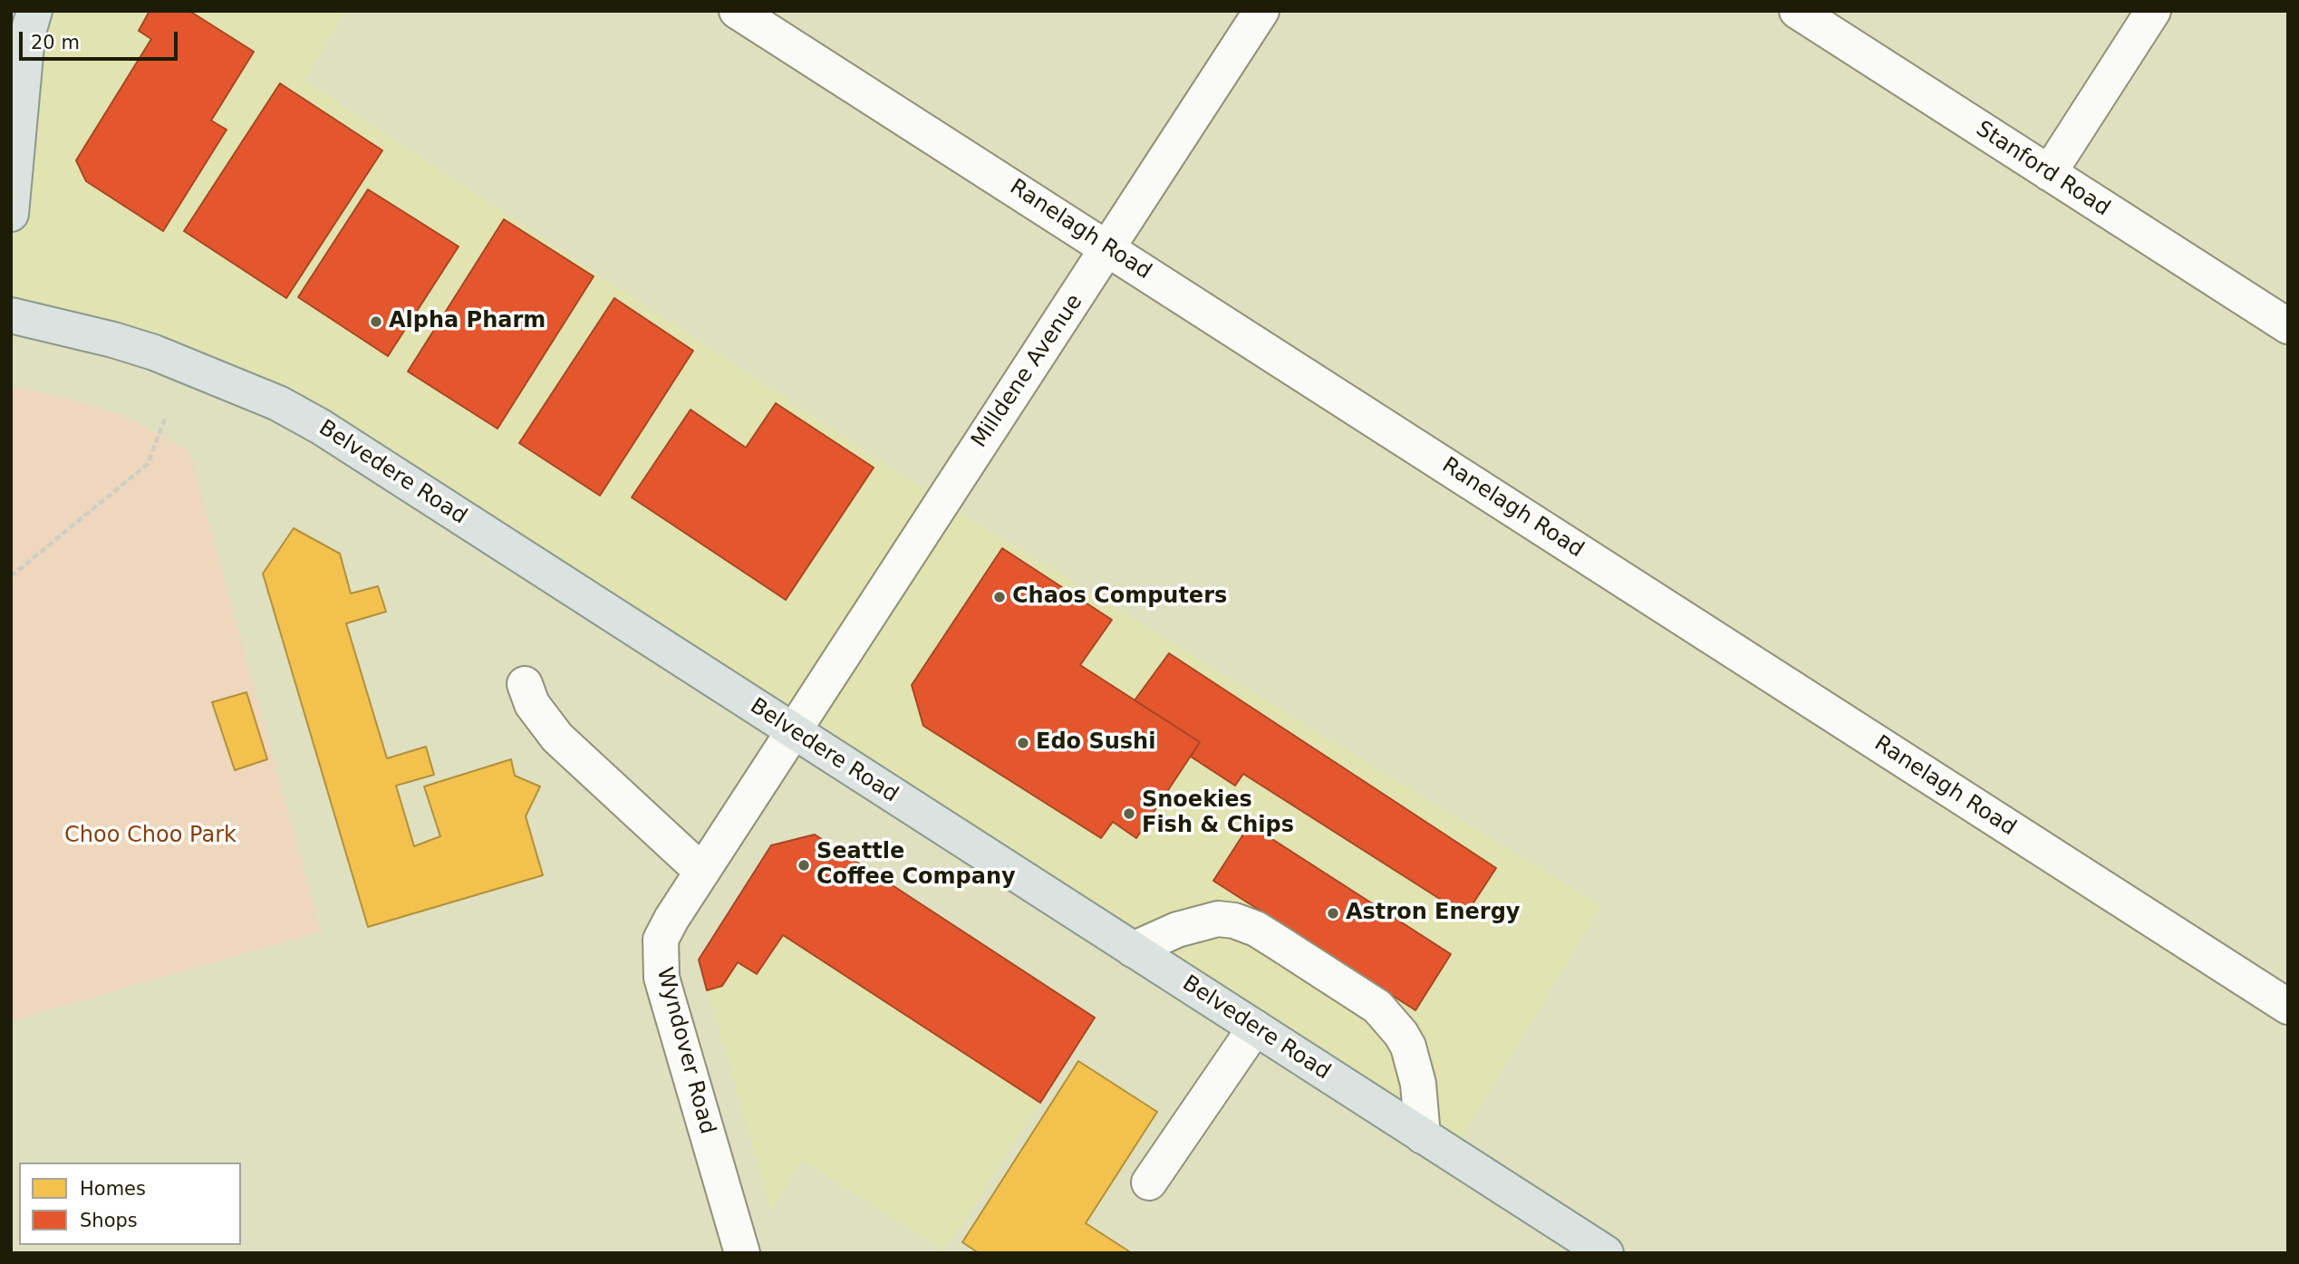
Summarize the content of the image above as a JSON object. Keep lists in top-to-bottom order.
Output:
{
  "streets": {
    "main road": ["Belvedere Road"],
    "street": [
      "Stanford Road",
      "Ranelagh Road",
      "Milldene Avenue",
      "Wyndover Road"
    ]
  },
  "crossings": [
    ["Ranelagh Road", "Milldene Avenue"],
    ["Milldene Avenue", "Belvedere Road"],
    ["Milldene Avenue", "Wyndover Road"],
    ["Belvedere Road", "Wyndover Road"]
  ],
  "parks": ["Choo Choo Park"],
  "places": [
    "Alpha Pharm",
    "Chaos Computers",
    "Edo Sushi",
    "Snoekies Fish & Chips",
    "Seattle Coffee Company",
    "Astron Energy"
  ],
  "legend": ["Homes", "Shops"],
  "scale_bar": "20 m"
}
